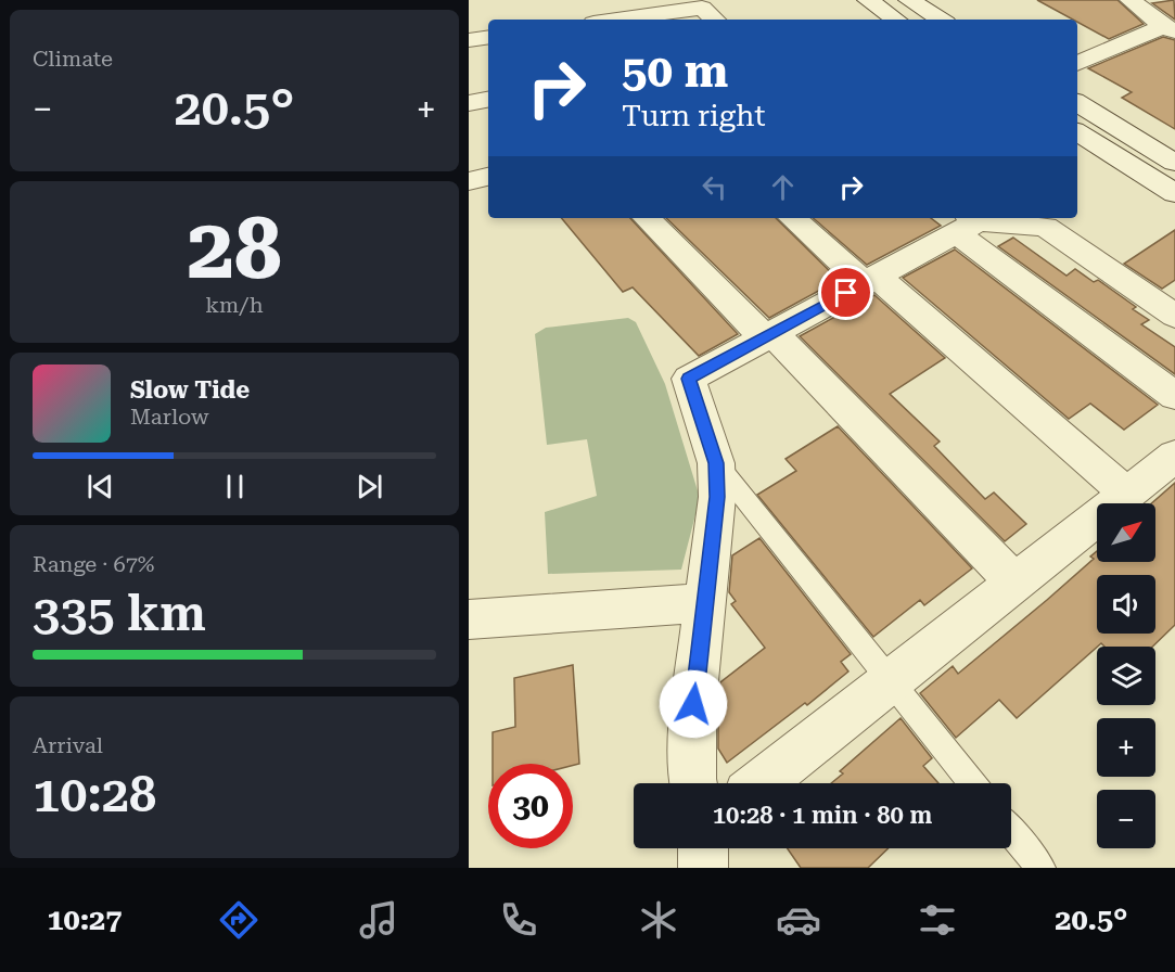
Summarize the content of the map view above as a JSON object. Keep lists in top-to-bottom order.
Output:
{
  "north": "top right",
  "page": {
    "tile": [
      "Climate",
      ["28", "km/h"],
      ["Range · 67%", "335 km"],
      ["Arrival", "10:28"]
    ],
    "turn": ["50 m", "Turn right"],
    "heat": ["−", "20.5°", "+"],
    "song": ["Slow Tide", "Marlow"],
    "map_buttons": ["+", "−"],
    "limit": "30",
    "trip": "10:28 · 1 min · 80 m",
    "tabs": ["10:27", "20.5°"]
  }
}
